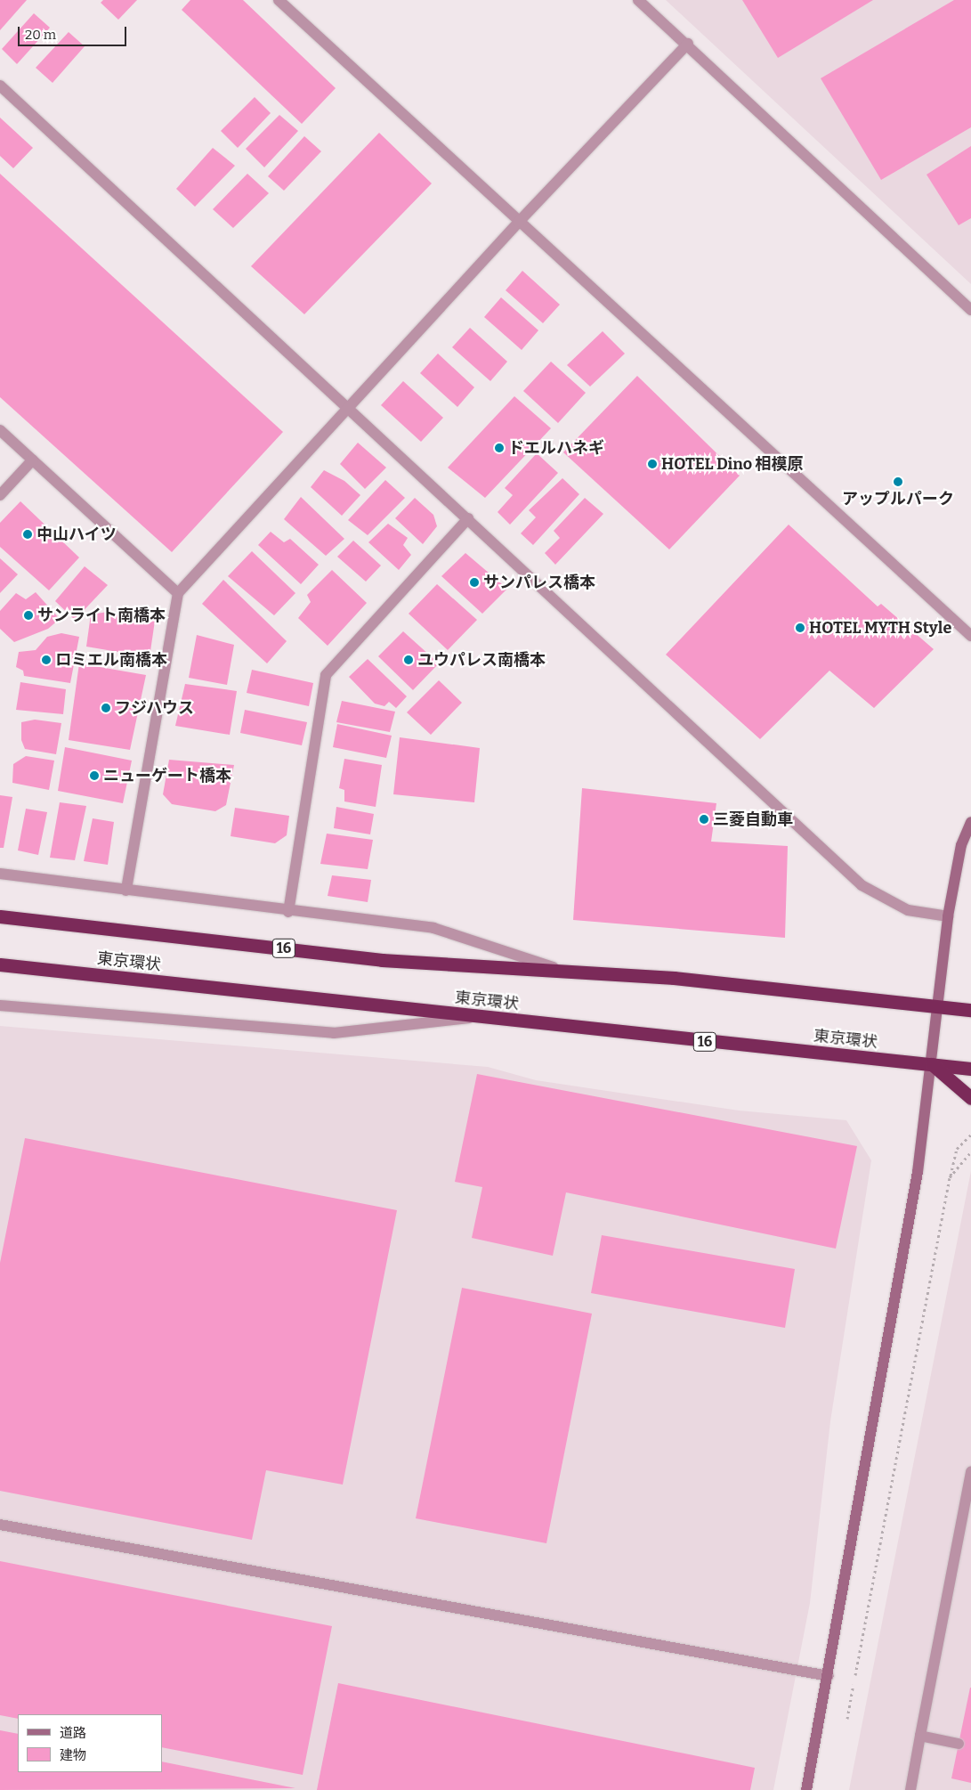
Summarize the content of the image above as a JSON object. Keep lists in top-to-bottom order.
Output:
{
  "streets": {
    "highway": ["16", "東京環状"]
  },
  "places": [
    "ドエルハネギ",
    "HOTEL Dino 相模原",
    "アップルパーク",
    "中山ハイツ",
    "サンパレス橋本",
    "サンライト南橋本",
    "HOTEL MYTH Style",
    "ロミエル南橋本",
    "ユウパレス南橋本",
    "フジハウス",
    "ニューゲート橋本",
    "三菱自動車"
  ],
  "legend": ["道路", "建物"],
  "scale_bar": "20 m"
}
